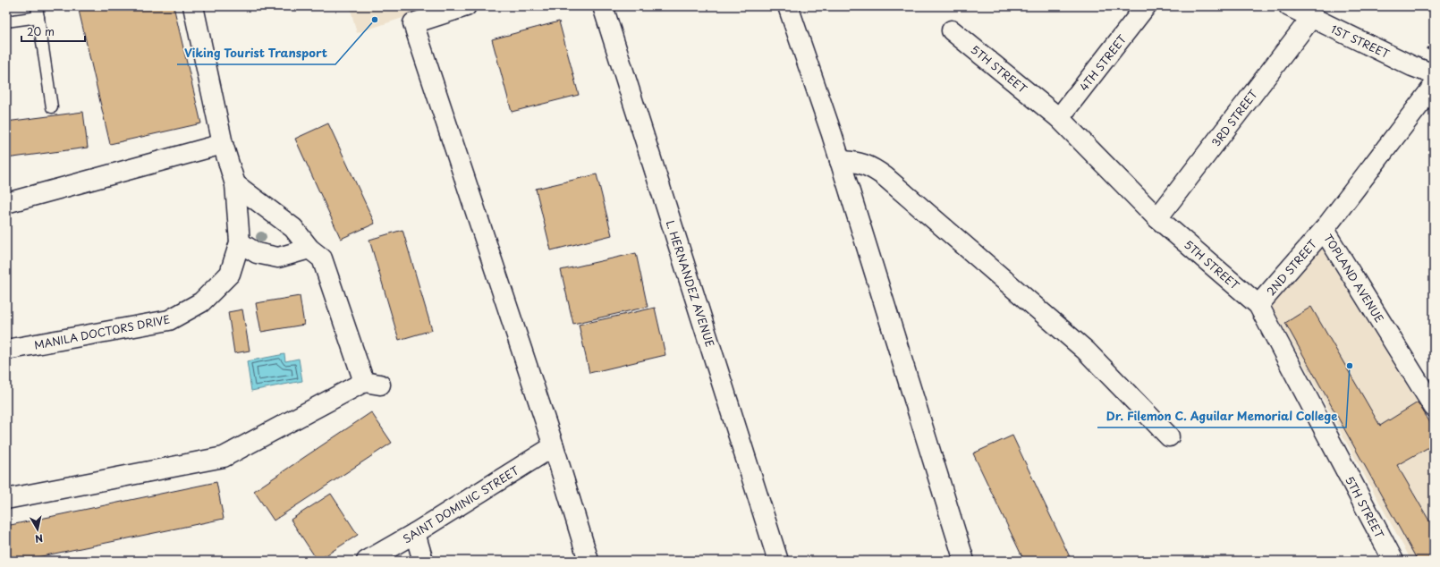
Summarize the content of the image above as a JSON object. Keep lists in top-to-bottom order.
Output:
{
  "streets": {
    "street": [
      "1ST STREET",
      "4TH STREET",
      "5TH STREET",
      "3RD STREET",
      "2ND STREET",
      "TOPLAND AVENUE",
      "L. HERNANDEZ AVENUE",
      "MANILA DOCTORS DRIVE",
      "SAINT DOMINIC STREET"
    ]
  },
  "crossings": [
    ["1ST STREET", "3RD STREET"],
    ["4TH STREET", "5TH STREET"],
    ["5TH STREET", "3RD STREET"],
    ["5TH STREET", "2ND STREET"],
    ["2ND STREET", "TOPLAND AVENUE"]
  ],
  "places": ["Viking Tourist Transport", "Dr. Filemon C. Aguilar Memorial College"],
  "scale_bar": "20 m",
  "north": "bottom"
}
